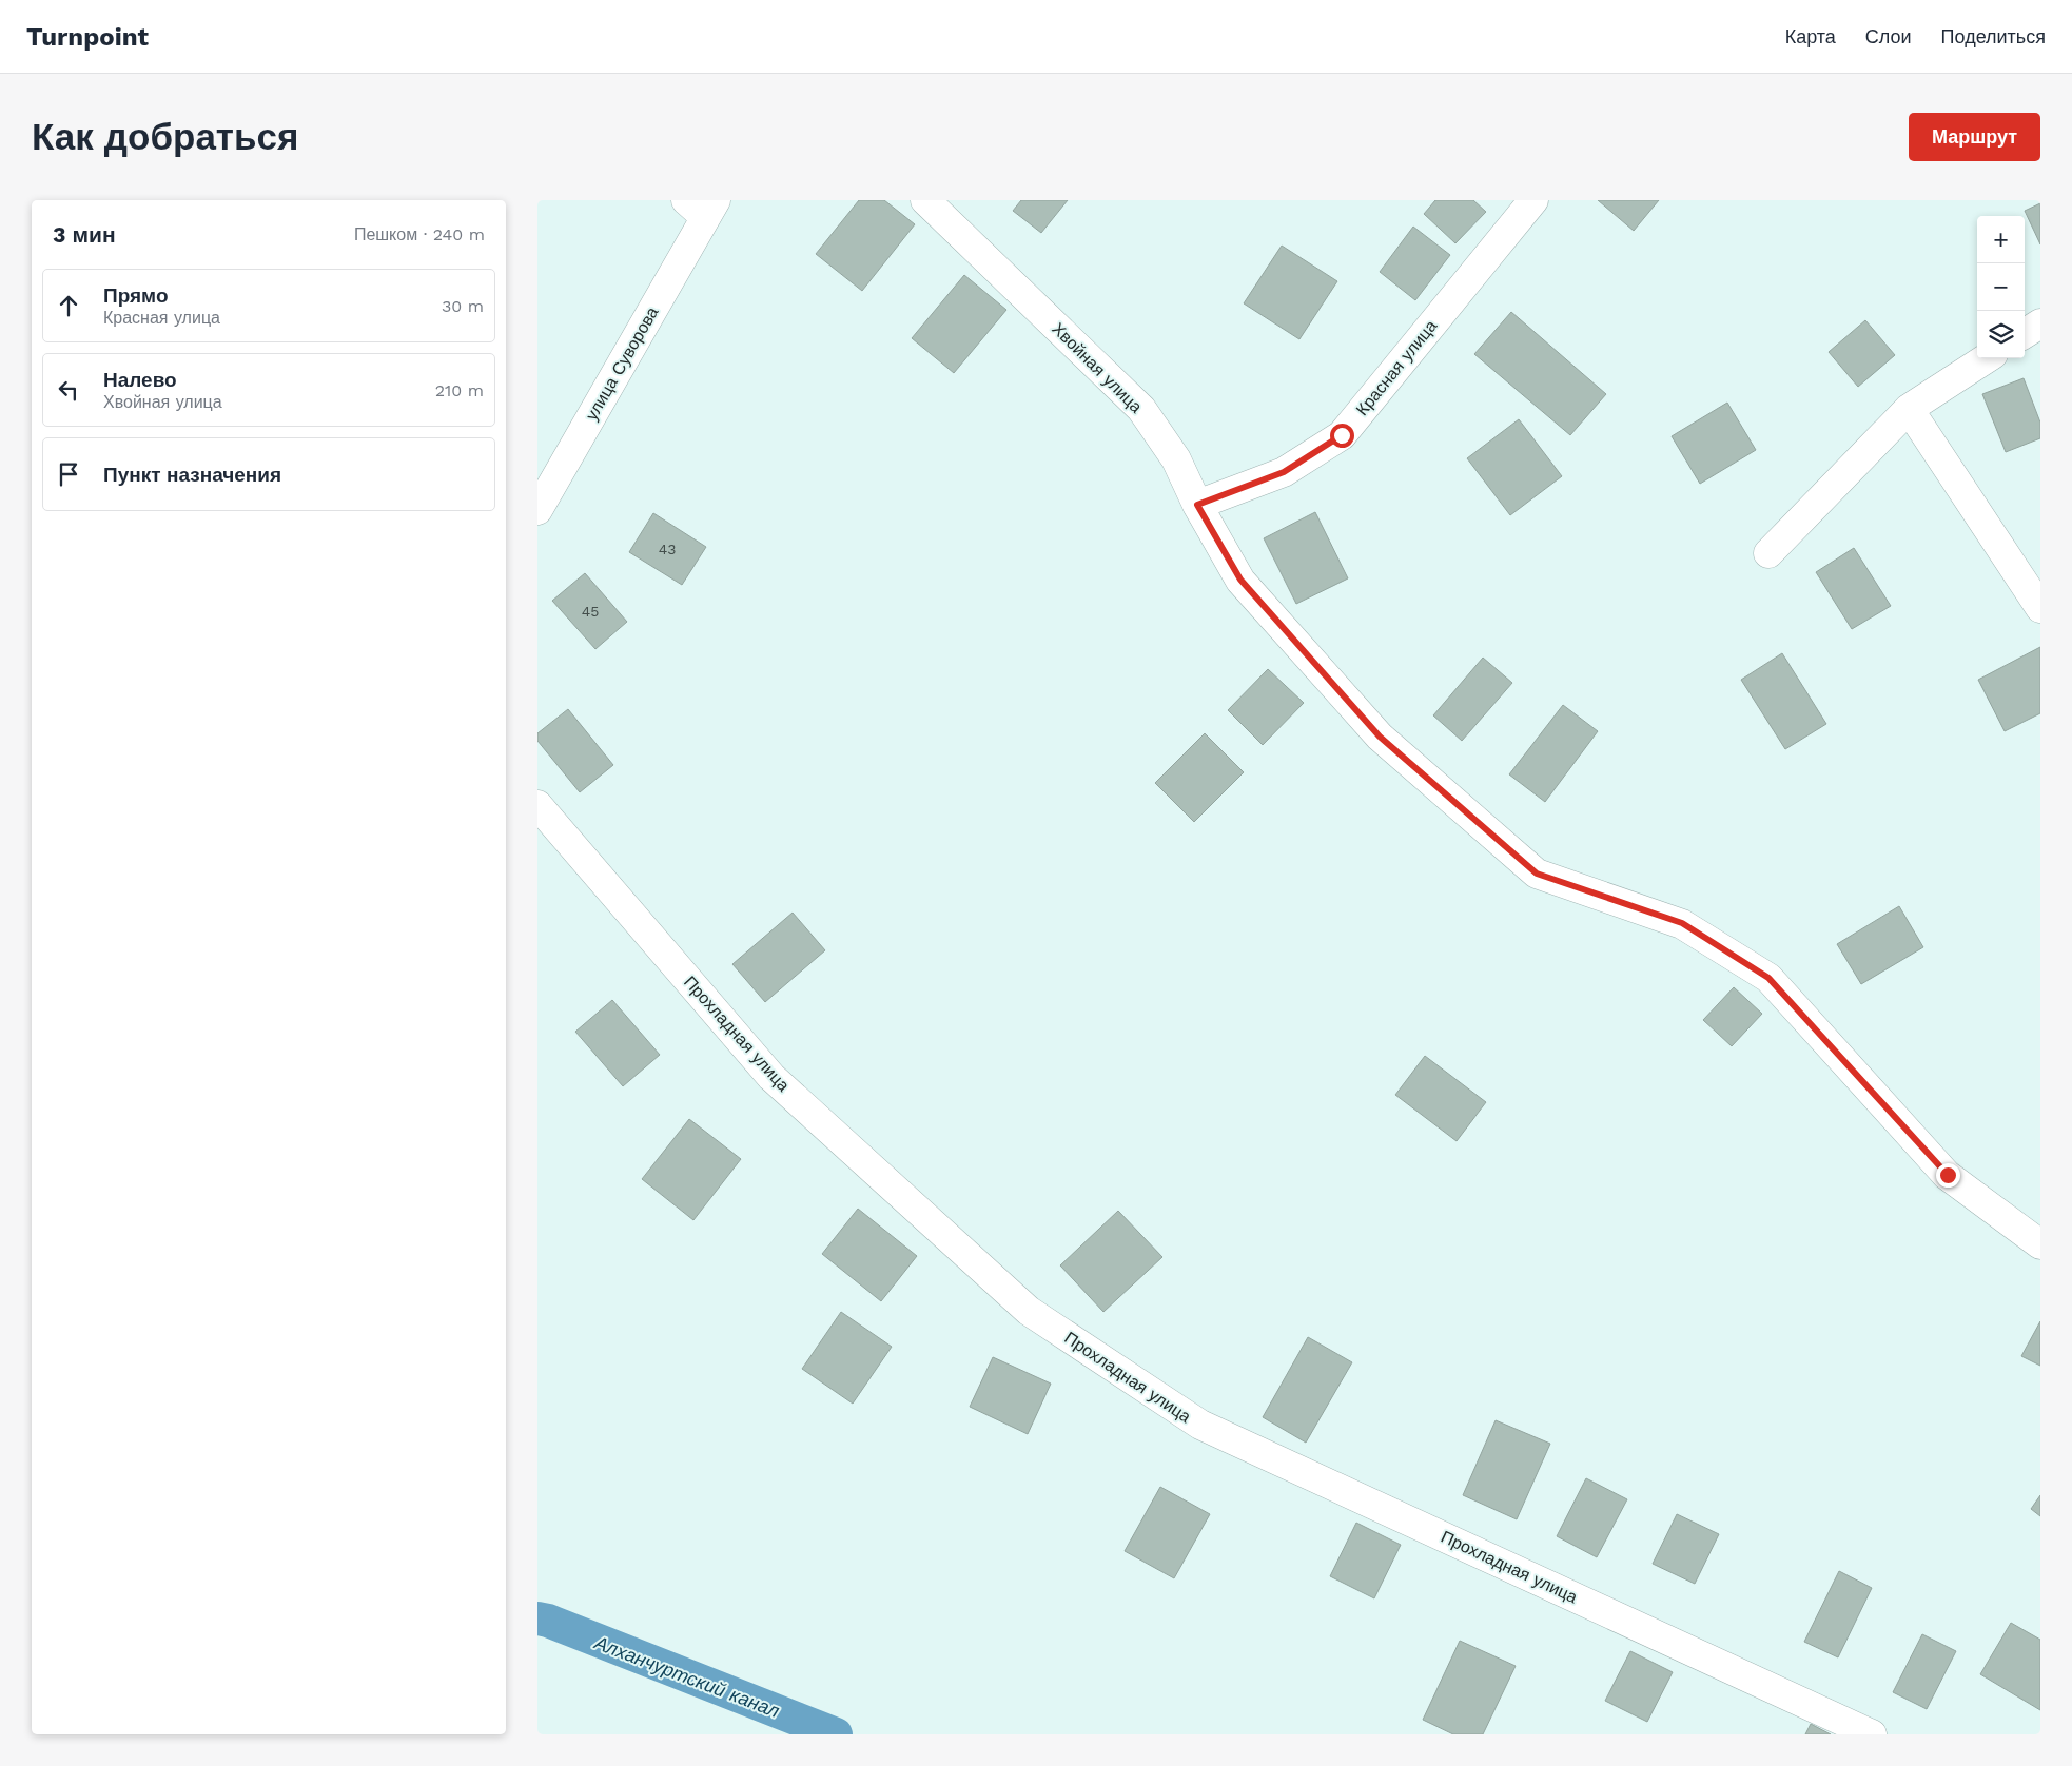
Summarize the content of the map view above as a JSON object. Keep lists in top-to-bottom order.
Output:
{
  "streets": {
    "street": [
      "улица Суворова",
      "Хвойная улица",
      "Красная улица",
      "Прохладная улица"
    ]
  },
  "crossings": [
    ["Хвойная улица", "Красная улица"]
  ],
  "water": ["Алханчуртский канал"],
  "house_numbers": ["43", "45"],
  "page": {
    "header": "Turnpoint",
    "nav": ["Карта", "Слои", "Поделиться"],
    "buttons": "Маршрут",
    "title": "Как добраться",
    "heading": ["3 мин", "Пешком · 240 m"],
    "map_buttons": ["+", "−"],
    "list": [
      ["Прямо", "Красная улица", "30 m"],
      ["Налево", "Хвойная улица", "210 m"],
      "Пункт назначения"
    ]
  }
}
